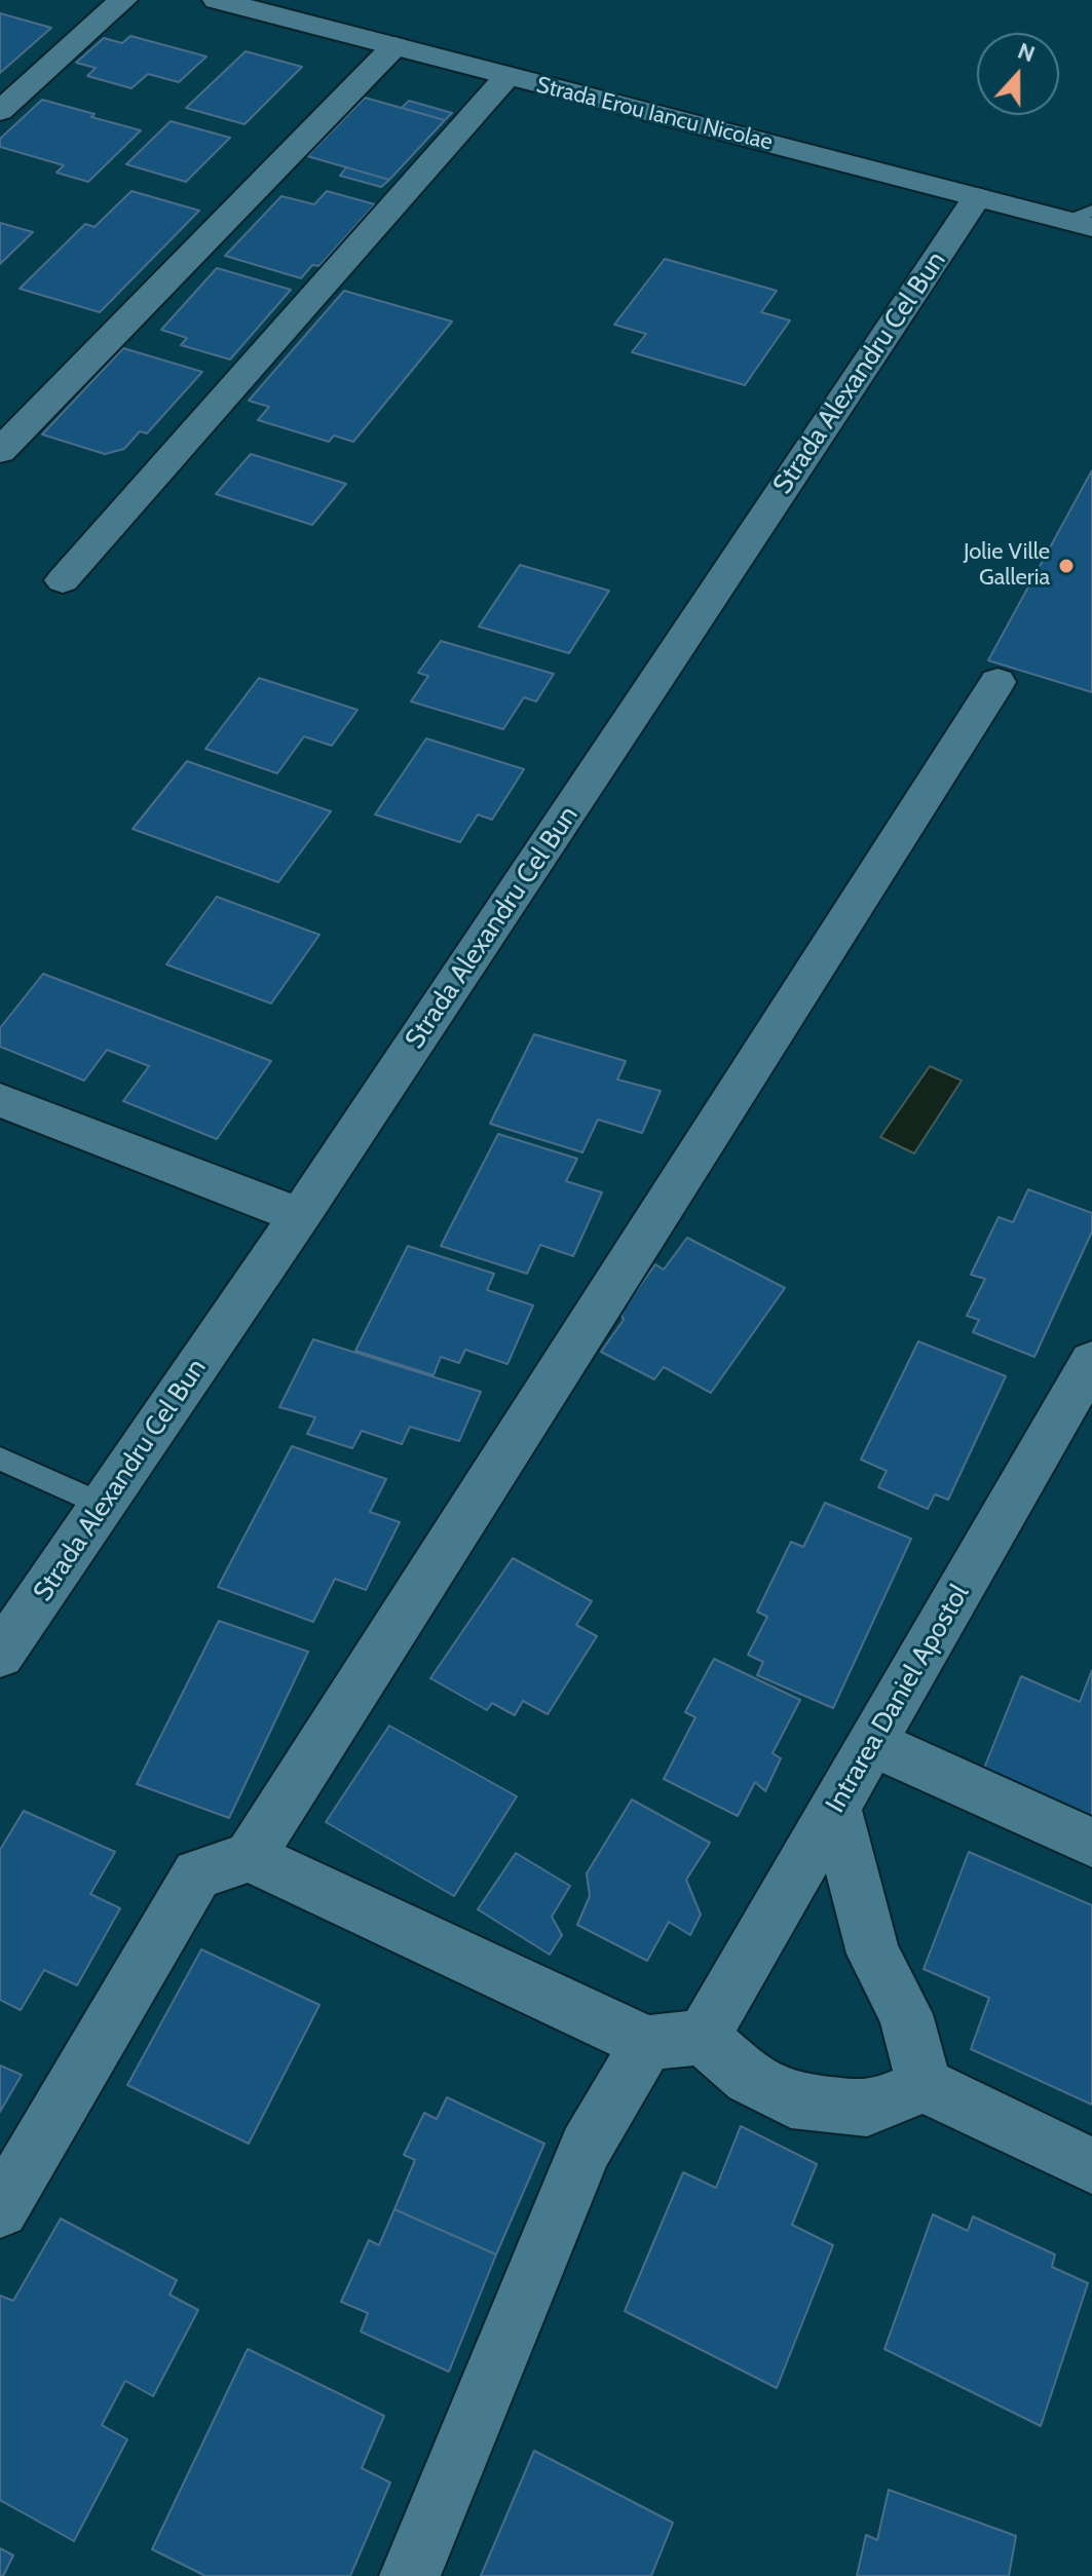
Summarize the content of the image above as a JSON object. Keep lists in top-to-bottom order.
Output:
{
  "streets": {
    "street": ["Strada Erou Iancu Nicolae", "Strada Alexandru Cel Bun", "Intrarea Daniel Apostol"]
  },
  "crossings": [
    ["Strada Erou Iancu Nicolae", "Strada Alexandru Cel Bun"]
  ],
  "places": ["Jolie Ville Galleria"],
  "north": "top"
}
